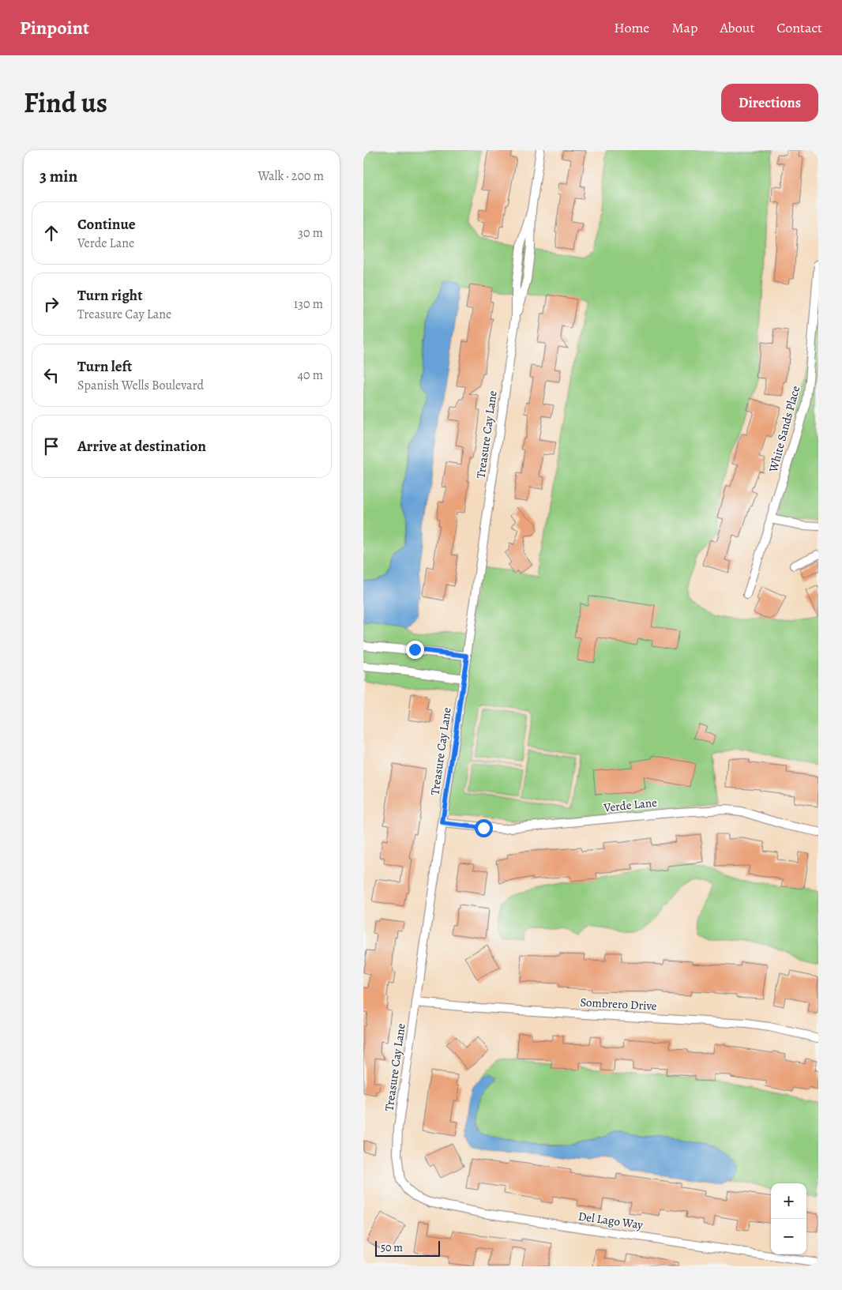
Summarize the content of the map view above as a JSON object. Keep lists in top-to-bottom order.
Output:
{
  "streets": {
    "street": [
      "White Sands Place",
      "Treasure Cay Lane",
      "Verde Lane",
      "Sombrero Drive",
      "Del Lago Way"
    ]
  },
  "crossings": [
    ["Treasure Cay Lane", "Verde Lane"],
    ["Treasure Cay Lane", "Sombrero Drive"],
    ["Treasure Cay Lane", "Del Lago Way"]
  ],
  "scale_bar": "50 m",
  "page": {
    "header": "Pinpoint",
    "nav": [
      "Home",
      "Map",
      "About",
      "Contact"
    ],
    "title": "Find us",
    "buttons": "Directions",
    "heading": ["3 min", "Walk · 200 m"],
    "list": [
      ["Continue", "Verde Lane", "30 m"],
      ["Turn right", "Treasure Cay Lane", "130 m"],
      ["Turn left", "Spanish Wells Boulevard", "40 m"],
      "Arrive at destination"
    ],
    "map_buttons": ["+", "−"],
    "scale": "50 m"
  }
}
